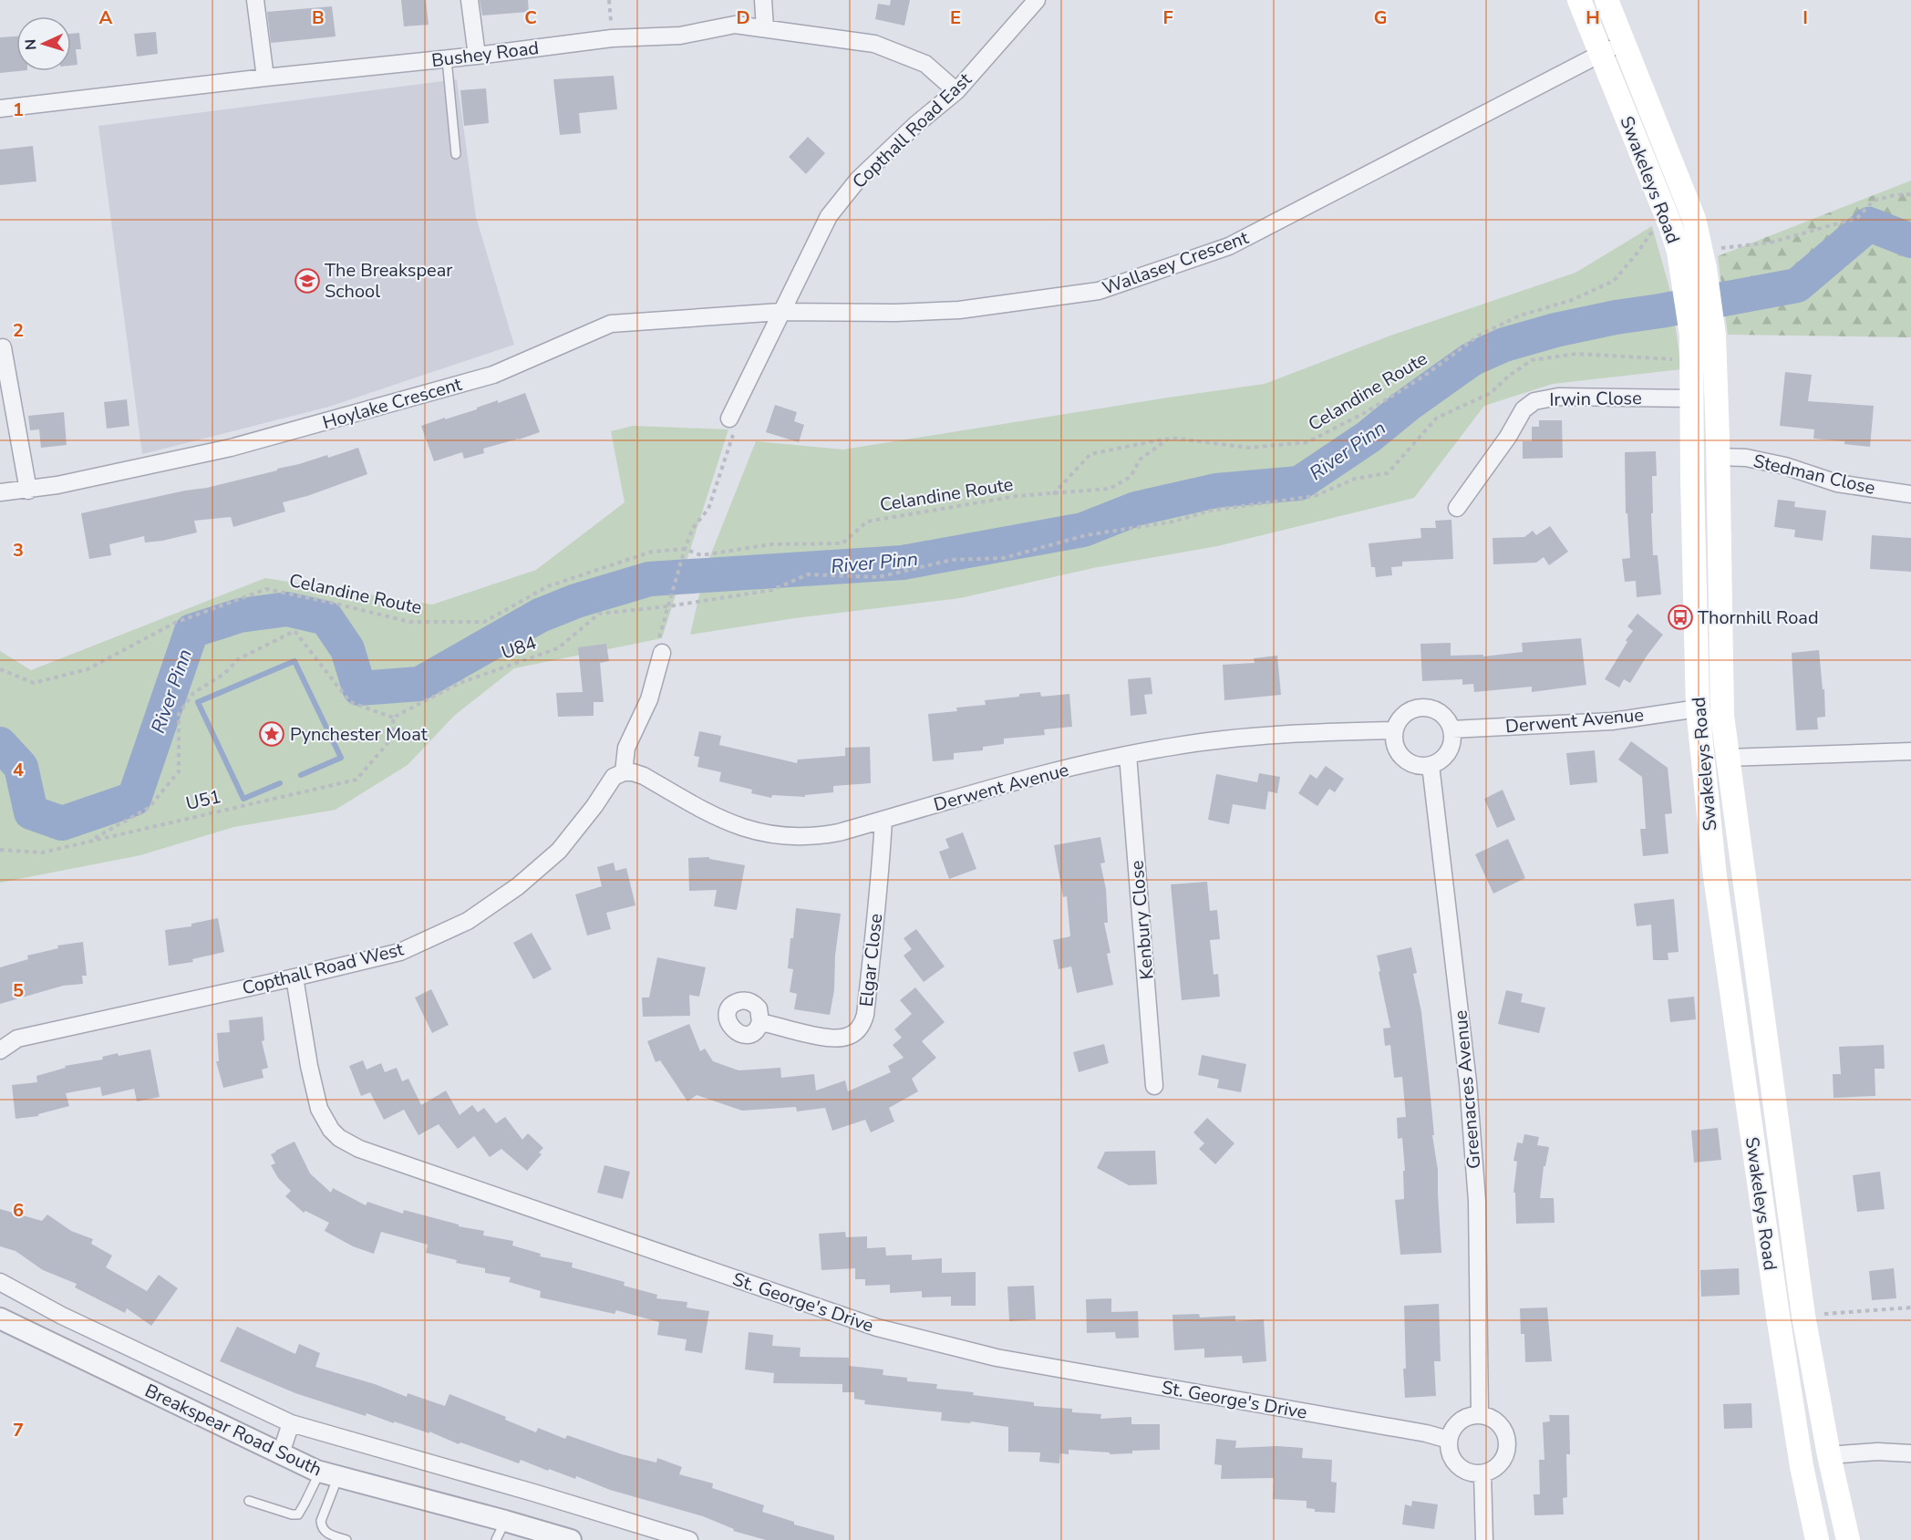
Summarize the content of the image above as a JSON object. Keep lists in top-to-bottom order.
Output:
{
  "streets": {
    "main road": ["Swakeleys Road"],
    "street": [
      "Bushey Road",
      "Copthall Road East",
      "Wallasey Crescent",
      "Irwin Close",
      "Hoylake Crescent",
      "Stedman Close",
      "Derwent Avenue",
      "Kenbury Close",
      "Elgar Close",
      "Copthall Road West",
      "Greenacres Avenue",
      "St. George's Drive",
      "Breakspear Road South"
    ],
    "path": ["Celandine Route", "U84", "U51"]
  },
  "crossings": [
    ["Bushey Road", "Copthall Road East"],
    ["Copthall Road East", "Wallasey Crescent"],
    ["Copthall Road East", "Hoylake Crescent"],
    ["Swakeleys Road", "Wallasey Crescent"],
    ["Swakeleys Road", "Celandine Route"],
    ["Swakeleys Road", "Irwin Close"],
    ["Swakeleys Road", "Stedman Close"],
    ["Swakeleys Road", "U84"],
    ["Swakeleys Road", "Derwent Avenue"],
    ["Wallasey Crescent", "Hoylake Crescent"],
    ["U84", "U51"],
    ["Derwent Avenue", "Kenbury Close"],
    ["Derwent Avenue", "Elgar Close"],
    ["Derwent Avenue", "Copthall Road West"],
    ["Derwent Avenue", "Greenacres Avenue"],
    ["Copthall Road West", "St. George's Drive"],
    ["Greenacres Avenue", "St. George's Drive"]
  ],
  "water": ["River Pinn"],
  "places": {
    "school or university": ["The Breakspear School"],
    "bus stop": ["Thornhill Road"],
    "place": ["Pynchester Moat"]
  },
  "north": "left",
  "grid": {
    "columns": [
      "A",
      "B",
      "C",
      "D",
      "E",
      "F",
      "G",
      "H",
      "I"
    ],
    "rows": [
      "1",
      "2",
      "3",
      "4",
      "5",
      "6",
      "7"
    ]
  }
}
